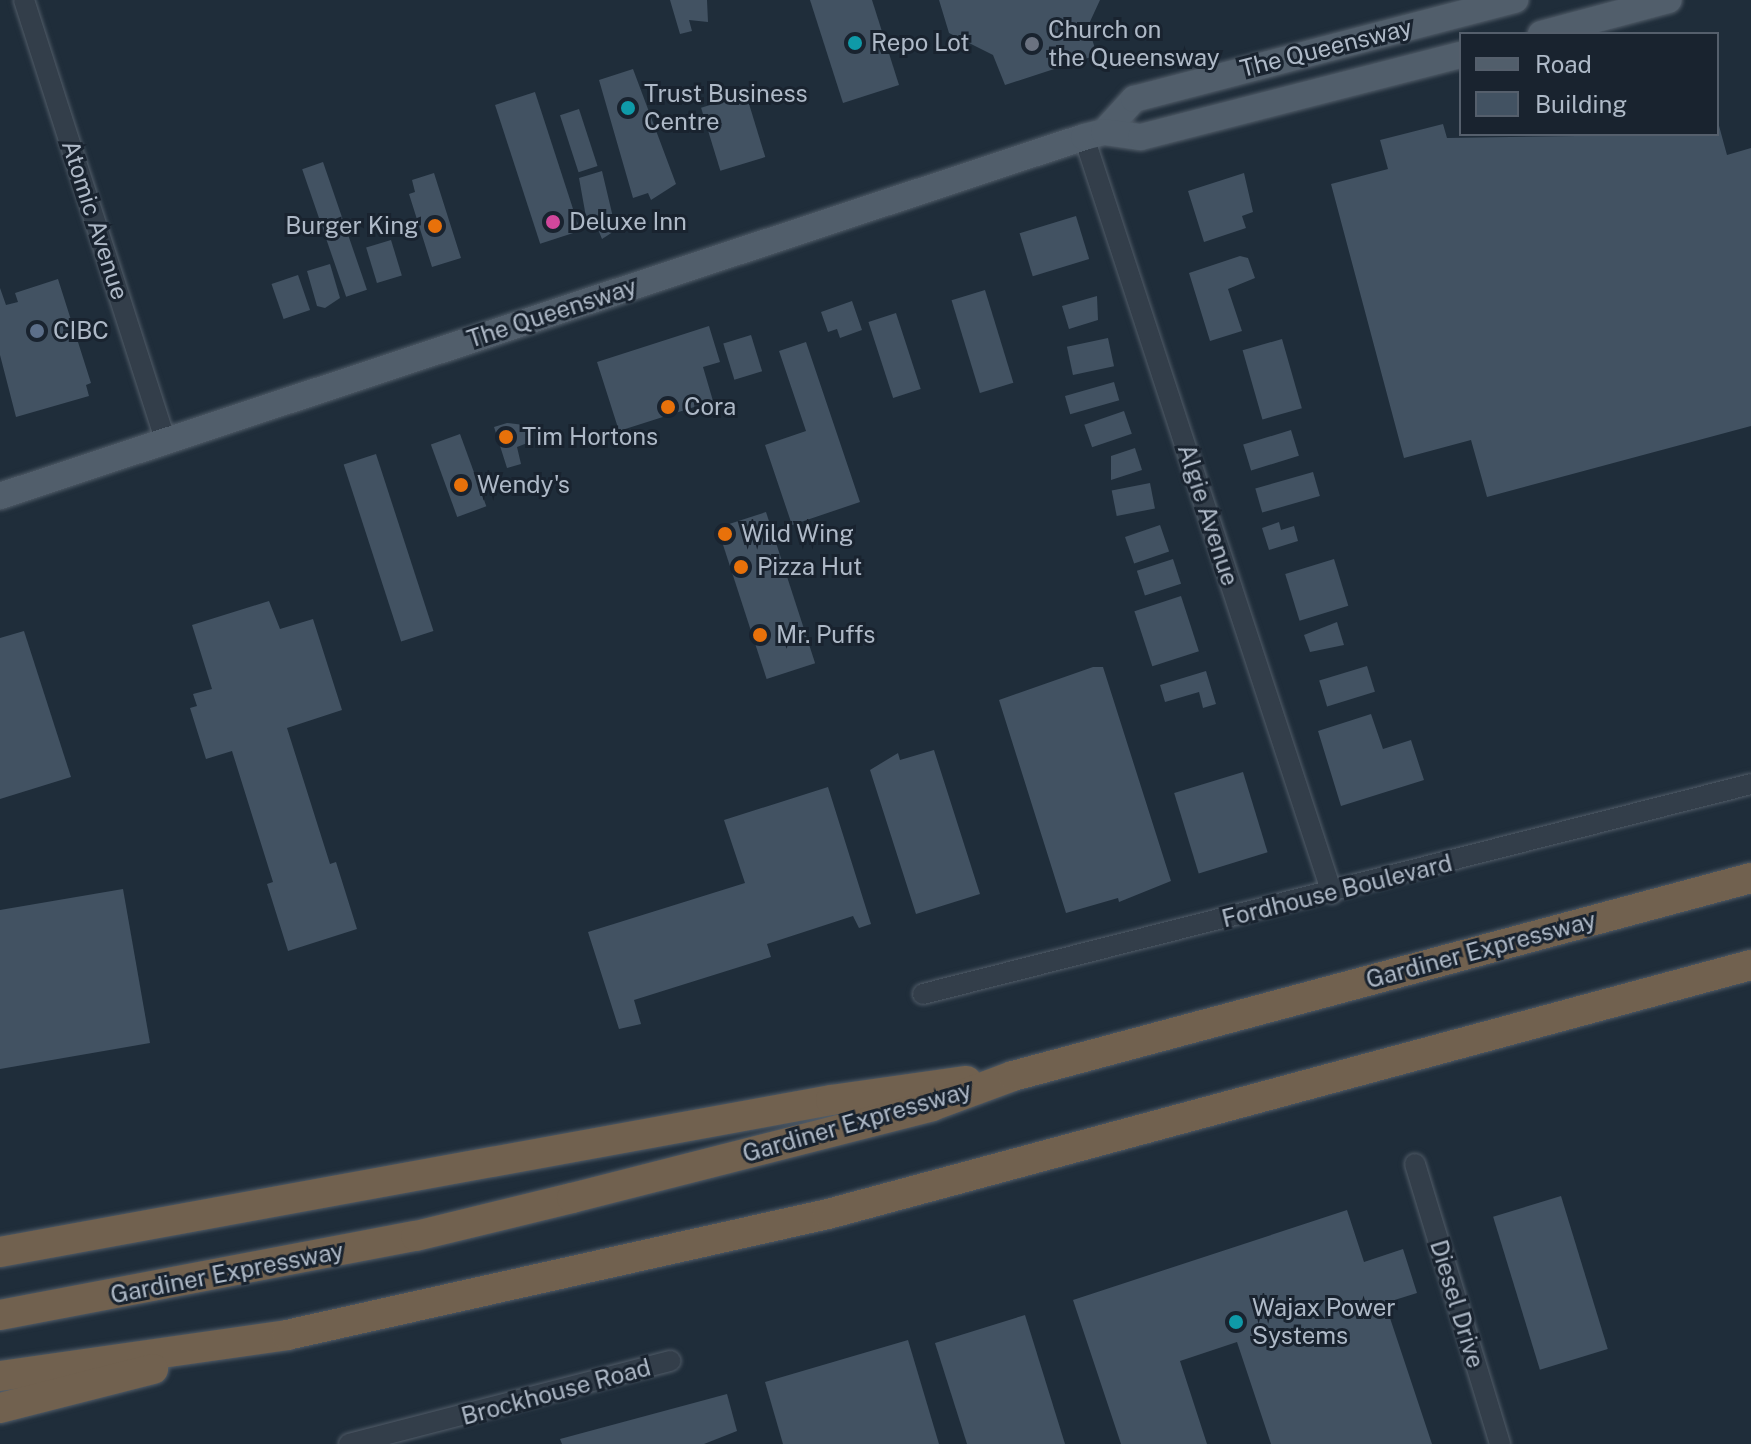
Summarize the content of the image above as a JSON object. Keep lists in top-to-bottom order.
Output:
{
  "streets": {
    "highway": ["Gardiner Expressway"],
    "main road": ["The Queensway"],
    "street": [
      "Atomic Avenue",
      "Algie Avenue",
      "Fordhouse Boulevard",
      "Diesel Drive",
      "Brockhouse Road"
    ]
  },
  "crossings": [
    ["The Queensway", "Atomic Avenue"],
    ["The Queensway", "Algie Avenue"],
    ["Algie Avenue", "Fordhouse Boulevard"]
  ],
  "places": [
    "Repo Lot",
    "Church on the Queensway",
    "Trust Business Centre",
    "Deluxe Inn",
    "Burger King",
    "CIBC",
    "Cora",
    "Tim Hortons",
    "Wendy's",
    "Wild Wing",
    "Pizza Hut",
    "Mr. Puffs",
    "Wajax Power Systems"
  ],
  "legend": ["Road", "Building"]
}
